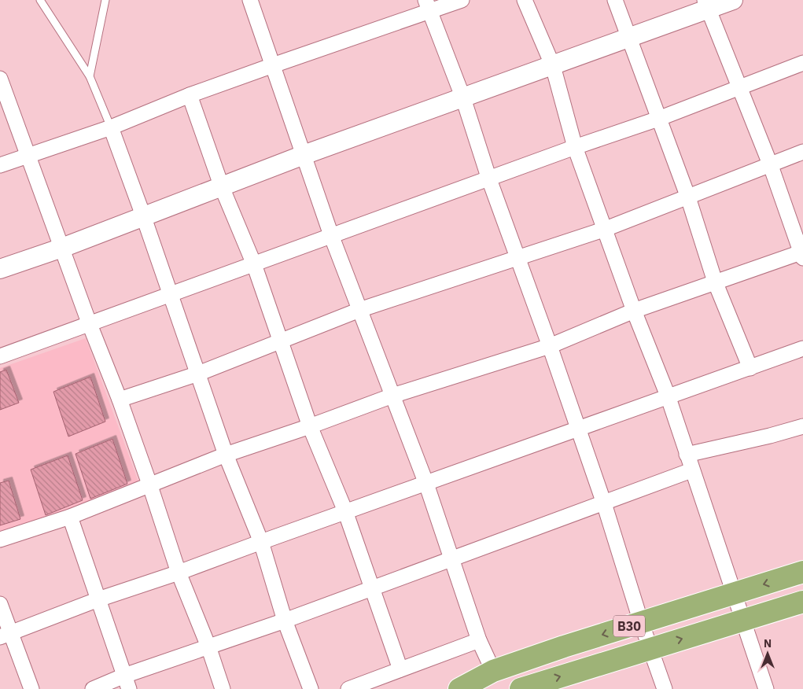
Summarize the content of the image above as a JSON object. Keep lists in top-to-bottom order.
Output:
{
  "streets": {
    "highway": ["B30"]
  },
  "north": "top"
}
